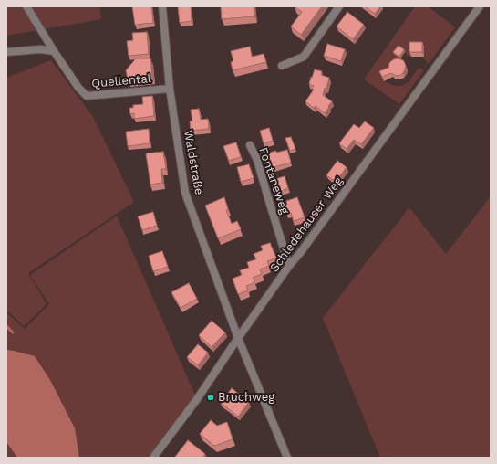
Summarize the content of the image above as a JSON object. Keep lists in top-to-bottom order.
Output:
{
  "streets": {
    "street": [
      "Quellental",
      "Waldstraße",
      "Fontaneweg",
      "Schledehauser Weg"
    ]
  },
  "crossings": [
    ["Quellental", "Waldstraße"],
    ["Waldstraße", "Schledehauser Weg"],
    ["Fontaneweg", "Schledehauser Weg"]
  ],
  "places": ["Bruchweg"]
}
